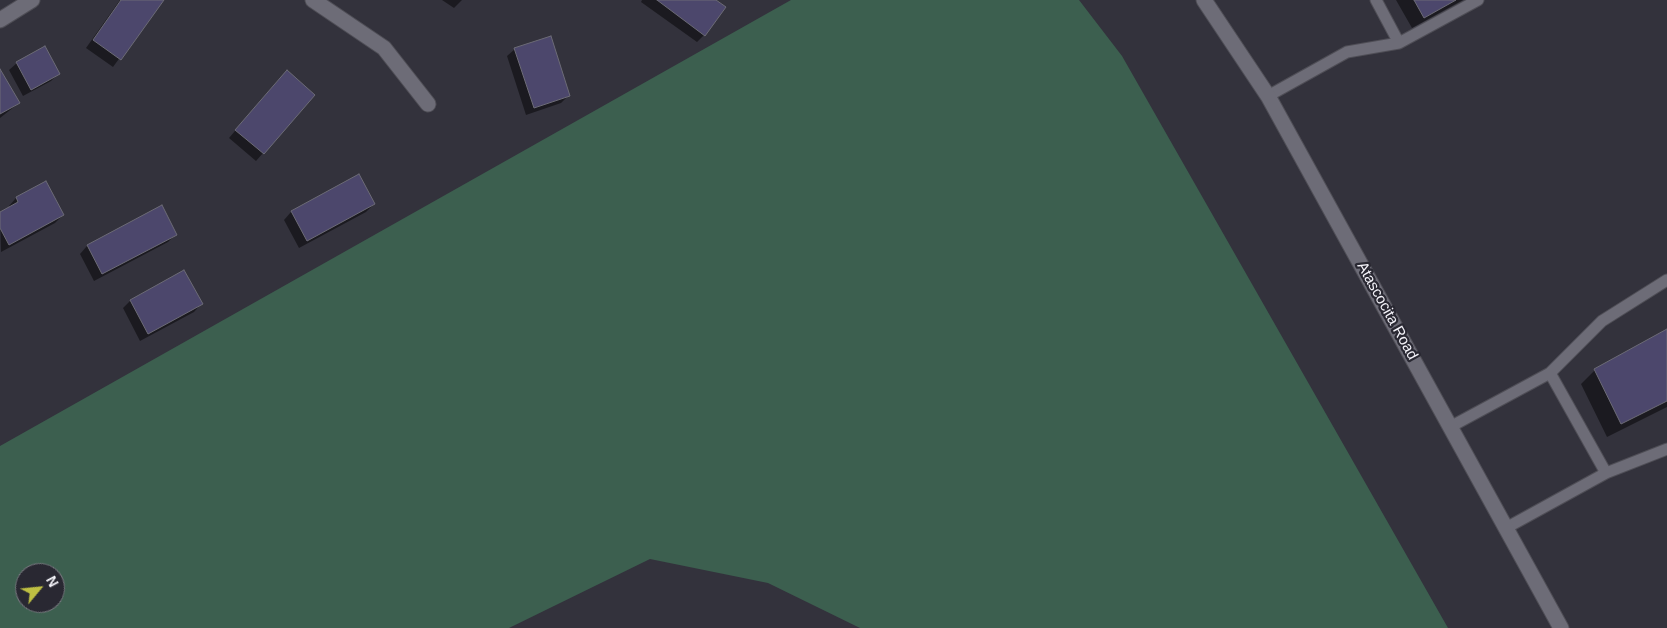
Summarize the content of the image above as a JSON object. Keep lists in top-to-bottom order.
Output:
{
  "streets": {
    "main road": ["Atascocita Road"]
  },
  "north": "top right"
}
